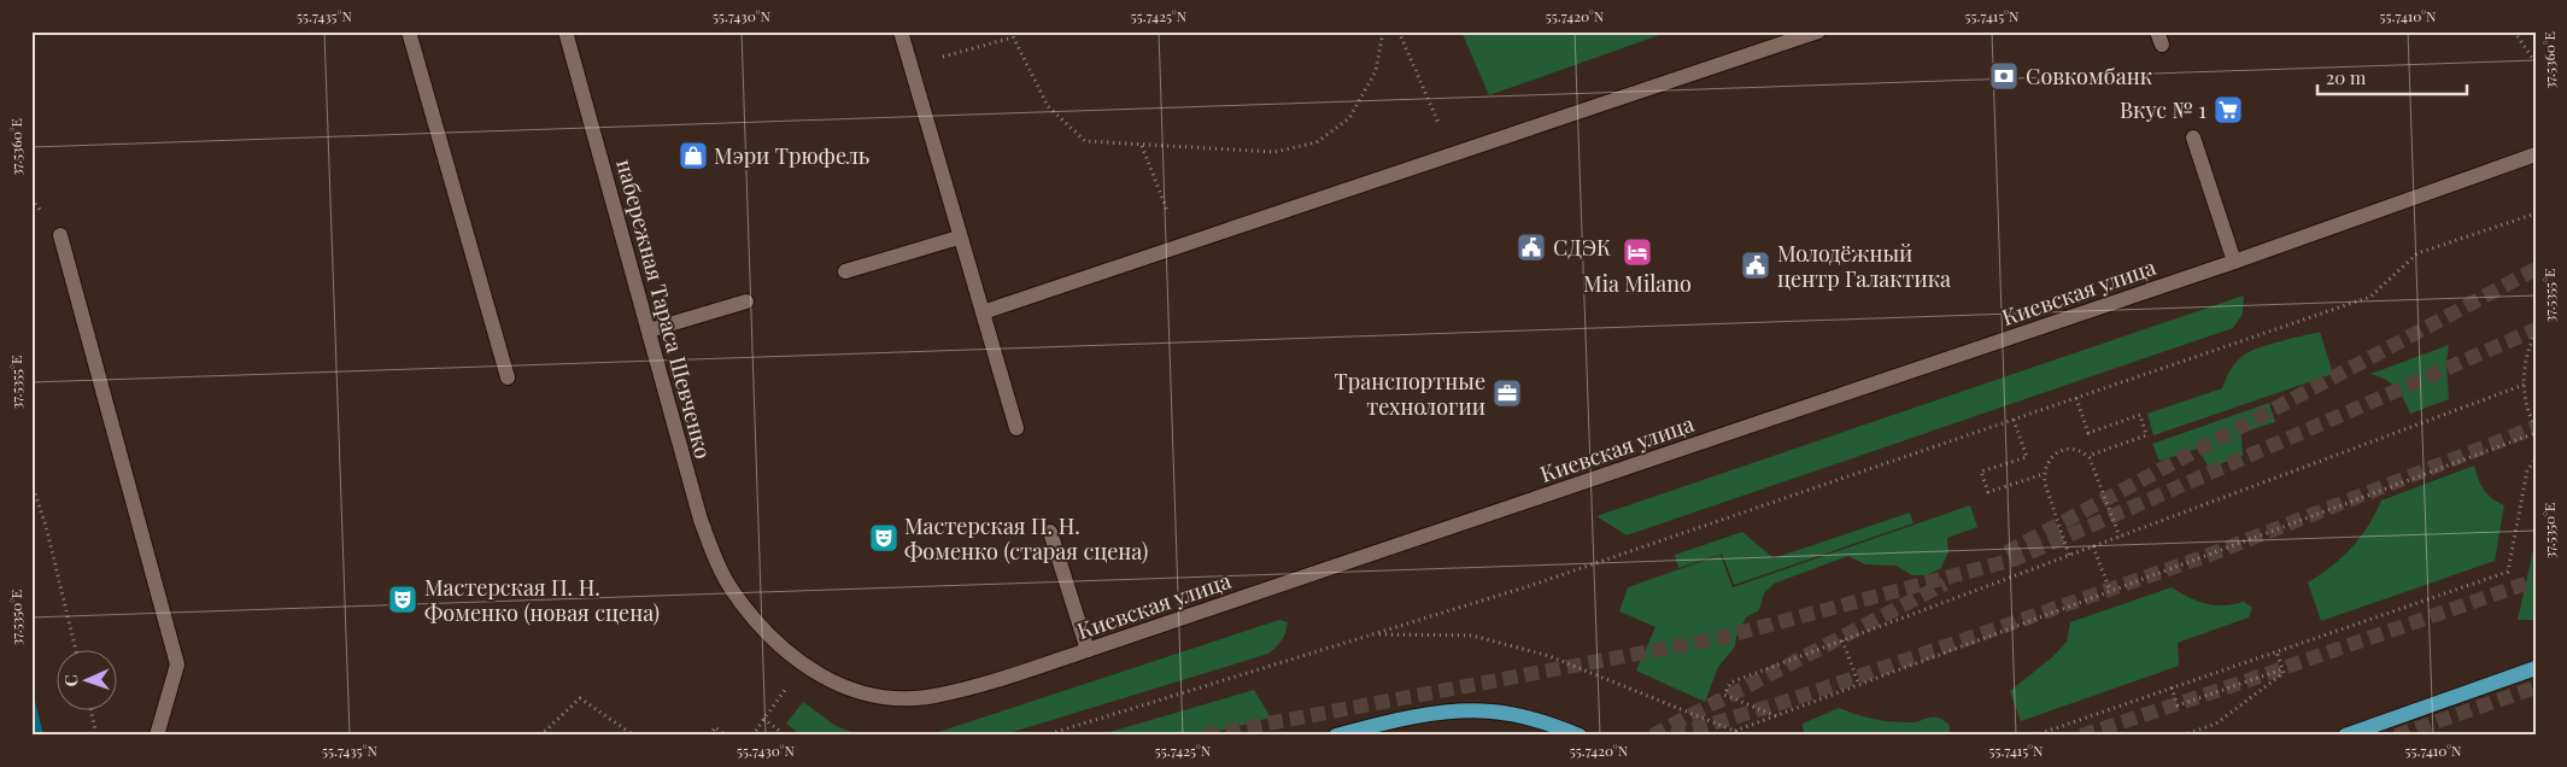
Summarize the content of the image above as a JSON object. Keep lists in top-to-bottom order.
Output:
{
  "streets": {
    "street": ["Киевская улица", "набережная Тараса Шевченко"]
  },
  "crossings": [
    ["Киевская улица", "набережная Тараса Шевченко"]
  ],
  "places": {
    "bank": ["Совкомбанк"],
    "supermarket": ["Вкус № 1"],
    "shop": ["Мэри Трюфель"],
    "public building": ["СДЭК", "Молодёжный центр Галактика"],
    "hotel": ["Mia Milano"],
    "office": ["Транспортные технологии"],
    "theatre": ["Мастерская П. Н. Фоменко (старая сцена)", "Мастерская П. Н. Фоменко (новая сцена)"]
  },
  "scale_bar": "20 m",
  "north": "left",
  "coordinates": [
    "55.7435°N",
    "55.7430°N",
    "55.7425°N",
    "55.7420°N",
    "55.7415°N",
    "55.7410°N",
    "37.5360°E",
    "37.5355°E",
    "37.5350°E"
  ]
}
